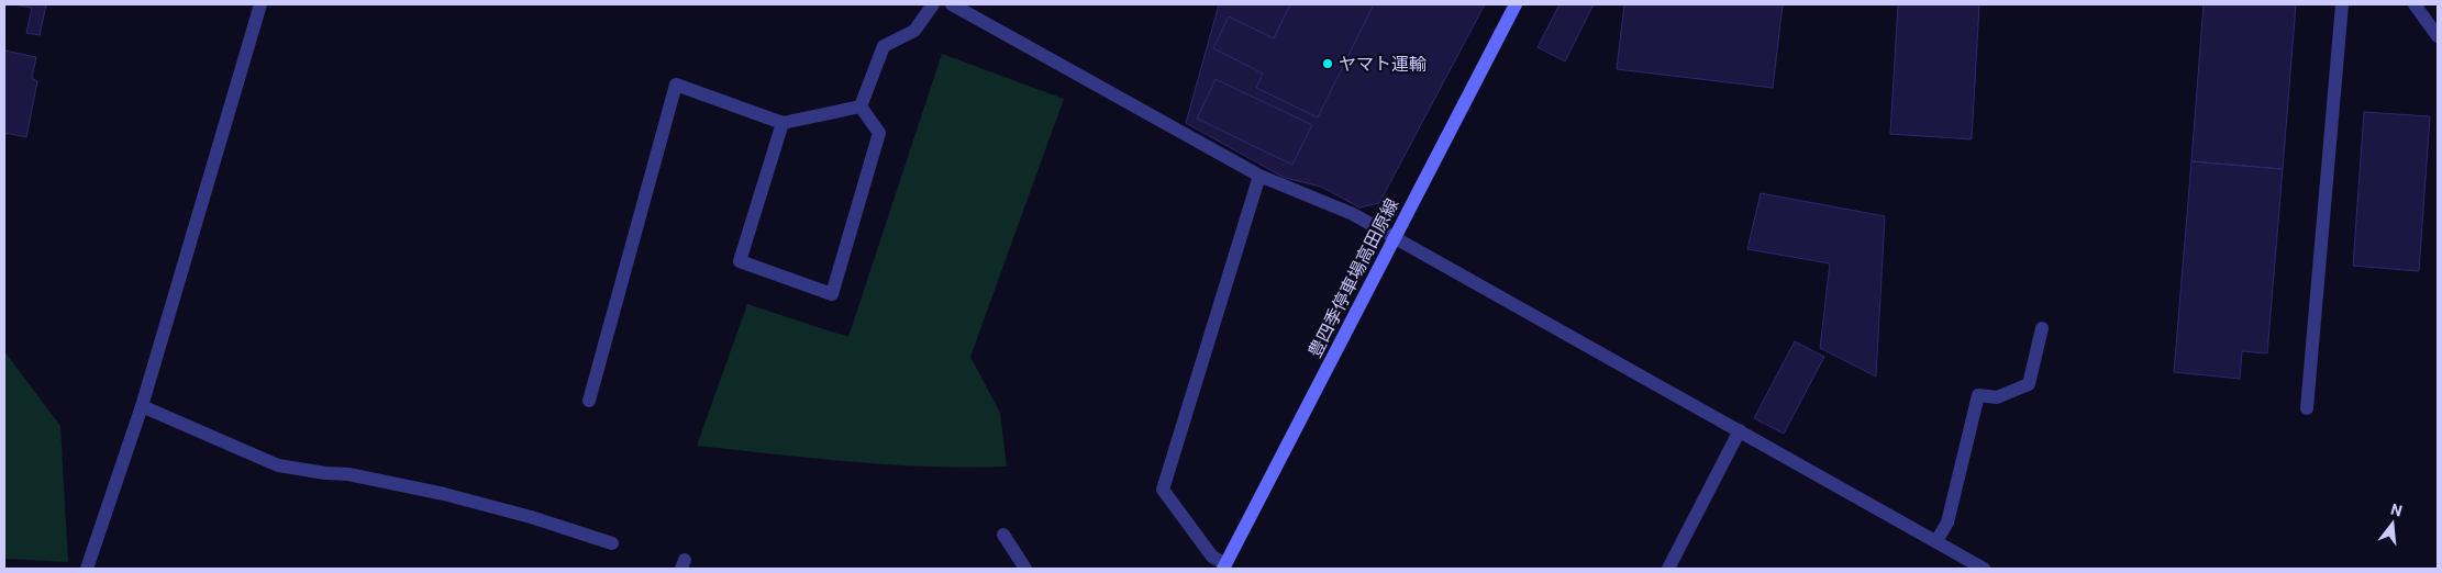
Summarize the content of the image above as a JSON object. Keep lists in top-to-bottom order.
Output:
{
  "streets": {
    "main road": ["豊四季停車場高田原線"]
  },
  "places": ["ヤマト運輸"],
  "north": "top"
}
